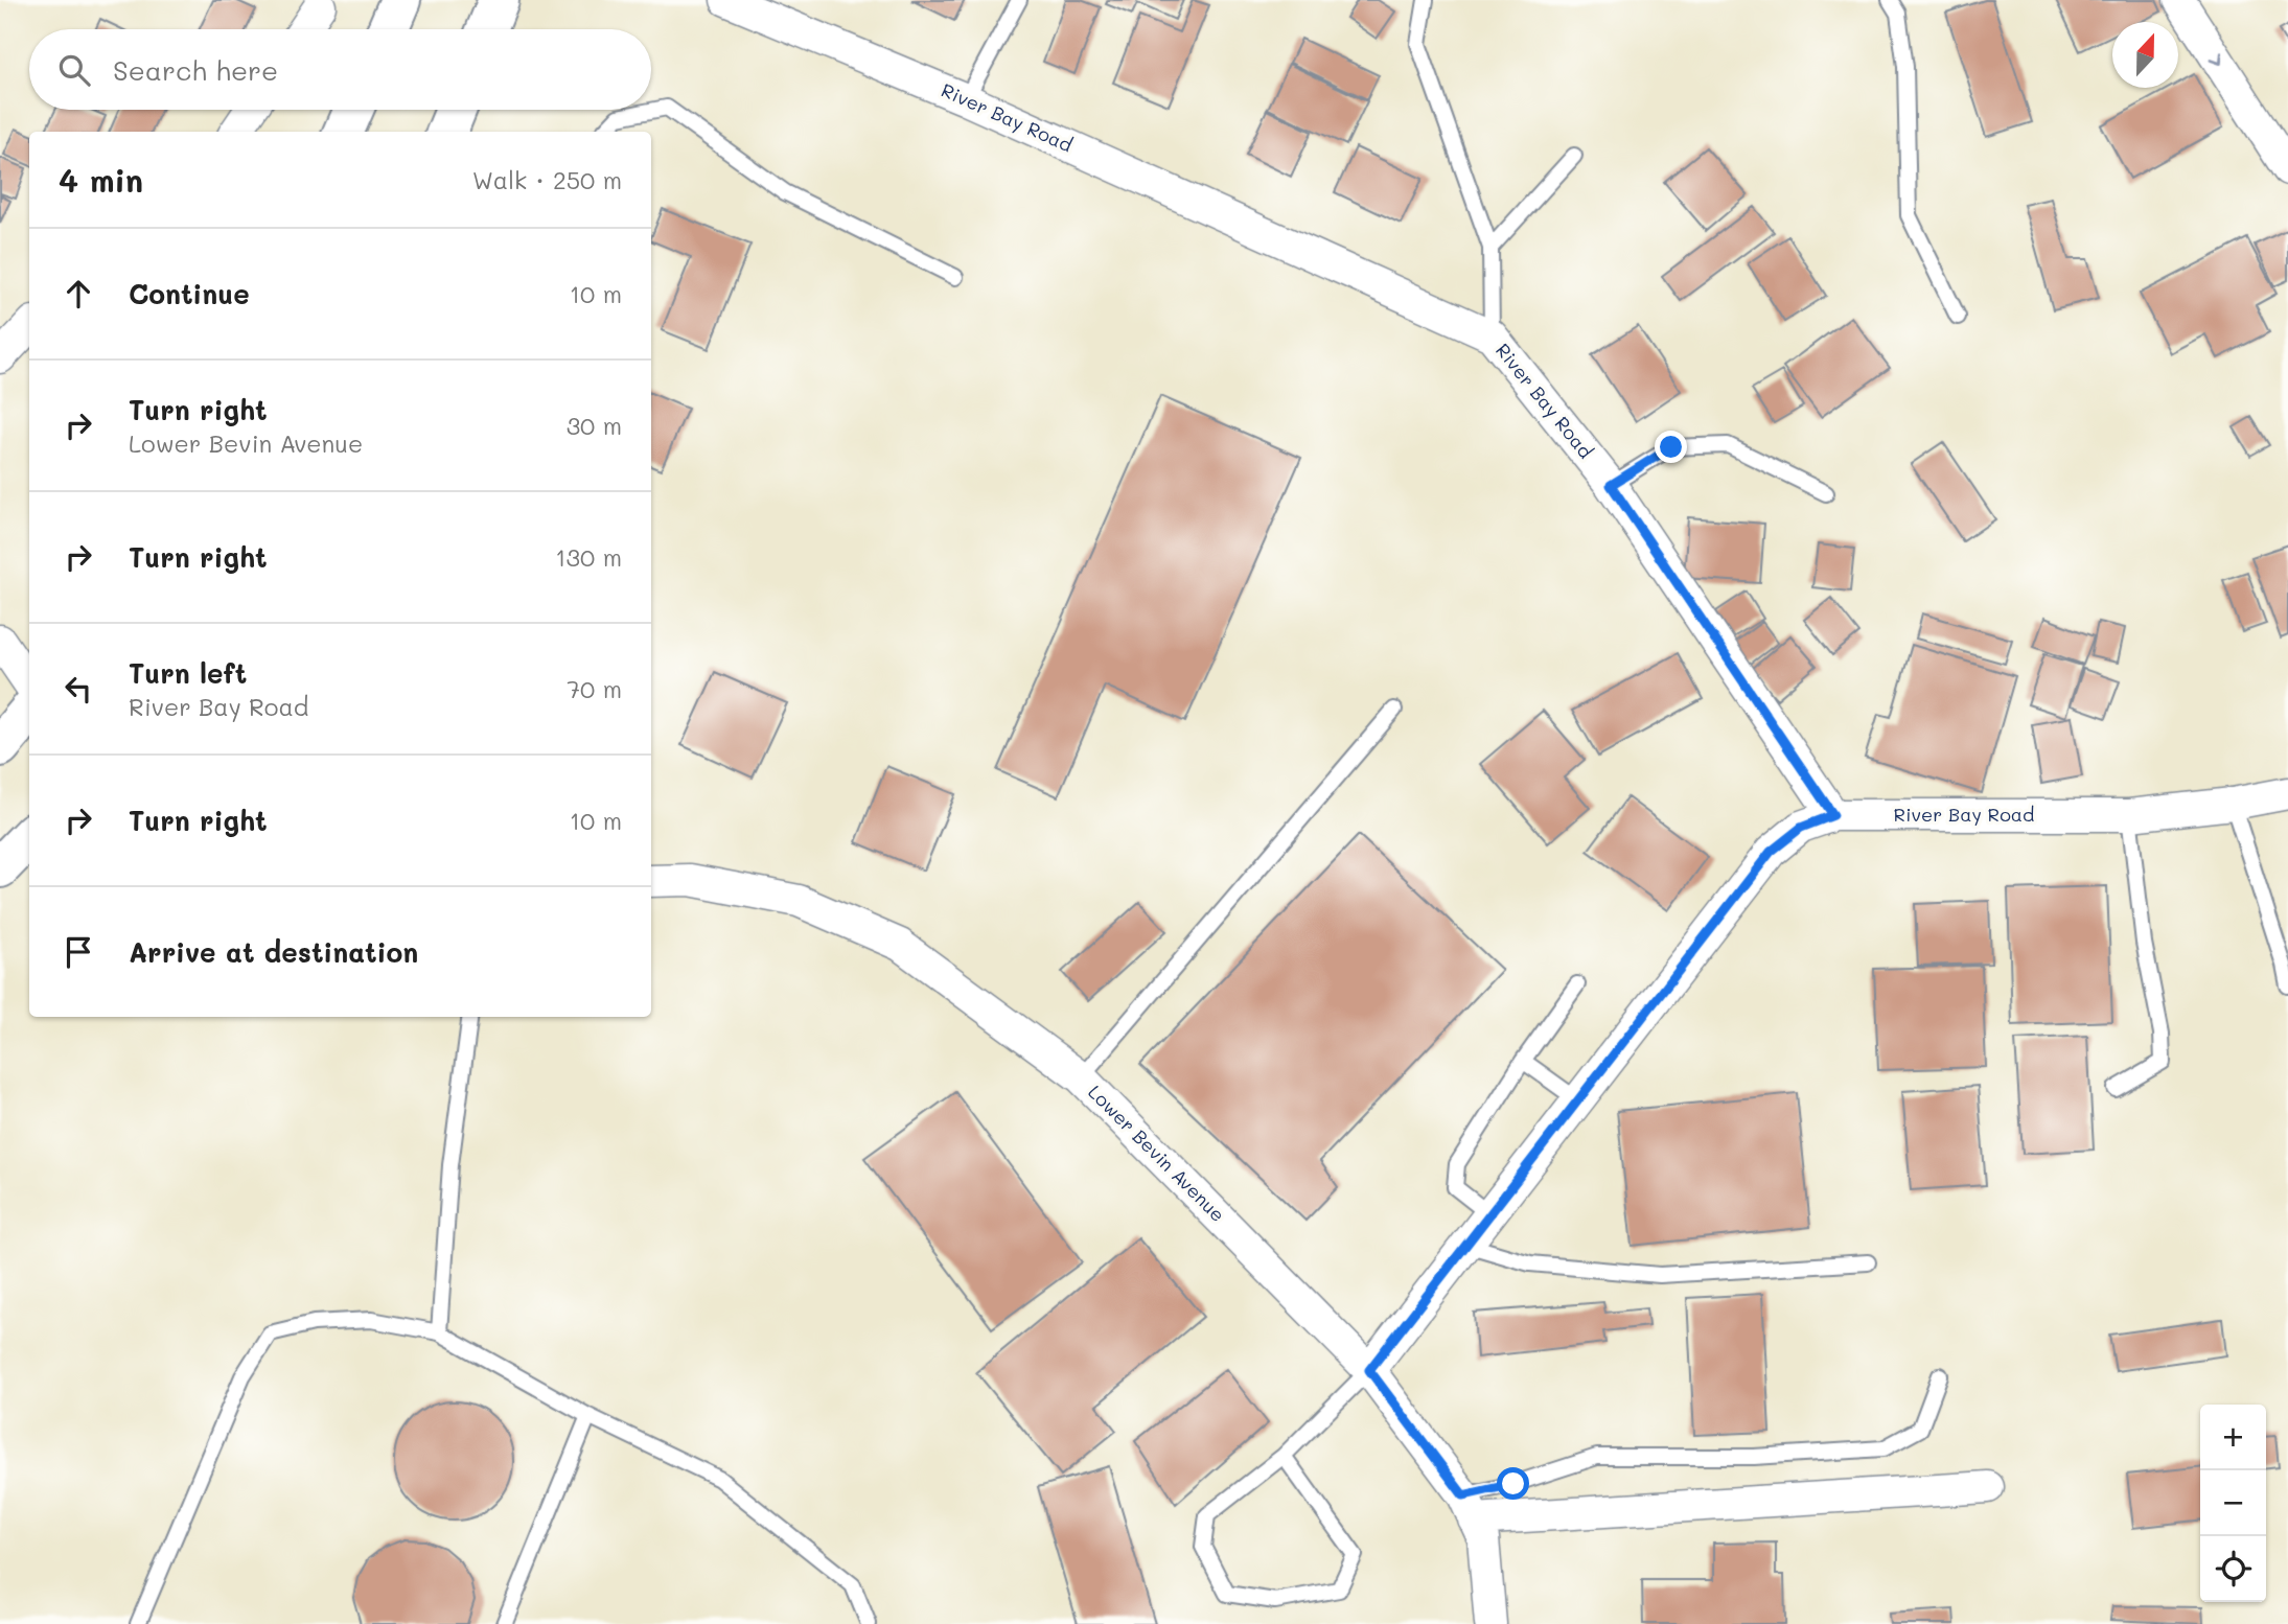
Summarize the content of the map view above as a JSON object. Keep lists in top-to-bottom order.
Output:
{
  "streets": {
    "street": ["River Bay Road", "Lower Bevin Avenue"]
  },
  "north": "top",
  "page": {
    "search": "Search here",
    "heading": ["4 min", "Walk · 250 m"],
    "list": [
      ["Continue", "10 m"],
      ["Turn right", "Lower Bevin Avenue", "30 m"],
      ["Turn right", "130 m"],
      ["Turn left", "River Bay Road", "70 m"],
      ["Turn right", "10 m"],
      "Arrive at destination"
    ],
    "map_buttons": ["+", "−"]
  }
}
